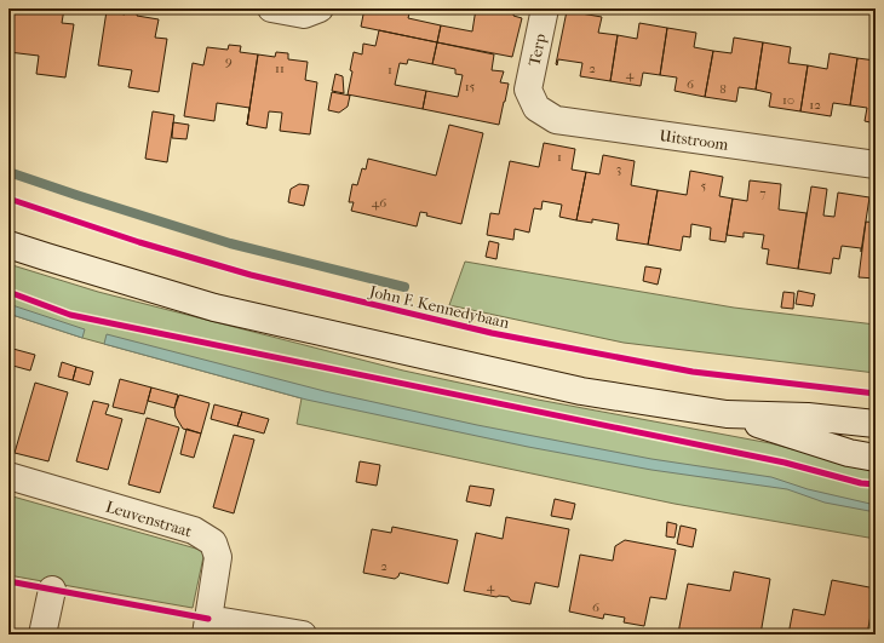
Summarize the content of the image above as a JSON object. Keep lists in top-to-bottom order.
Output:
{
  "streets": {
    "main road": ["Terp", "Uitstroom", "Leuvenstraat"],
    "cycle path": ["John F. Kennedybaan"]
  },
  "crossings": [
    ["Terp", "Uitstroom"]
  ],
  "house_numbers": [
    "9",
    "11",
    "2",
    "1",
    "4",
    "6",
    "15",
    "8",
    "10",
    "12",
    "1",
    "3",
    "5",
    "7",
    "46",
    "2",
    "4",
    "6"
  ]
}
